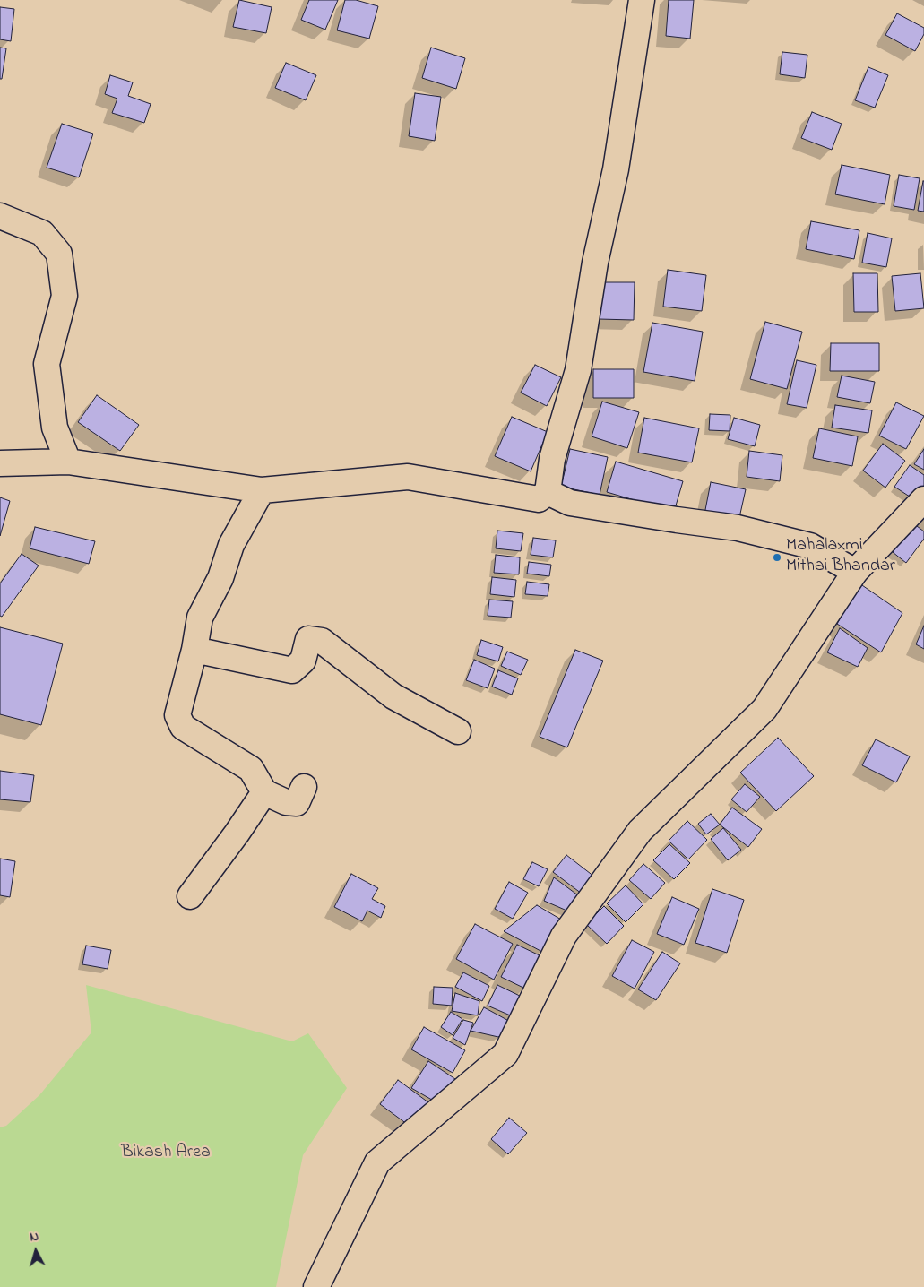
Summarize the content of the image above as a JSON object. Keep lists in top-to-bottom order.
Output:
{
  "parks": ["Bikash Area"],
  "places": ["Mahalaxmi Mithai Bhandar"],
  "north": "top"
}
